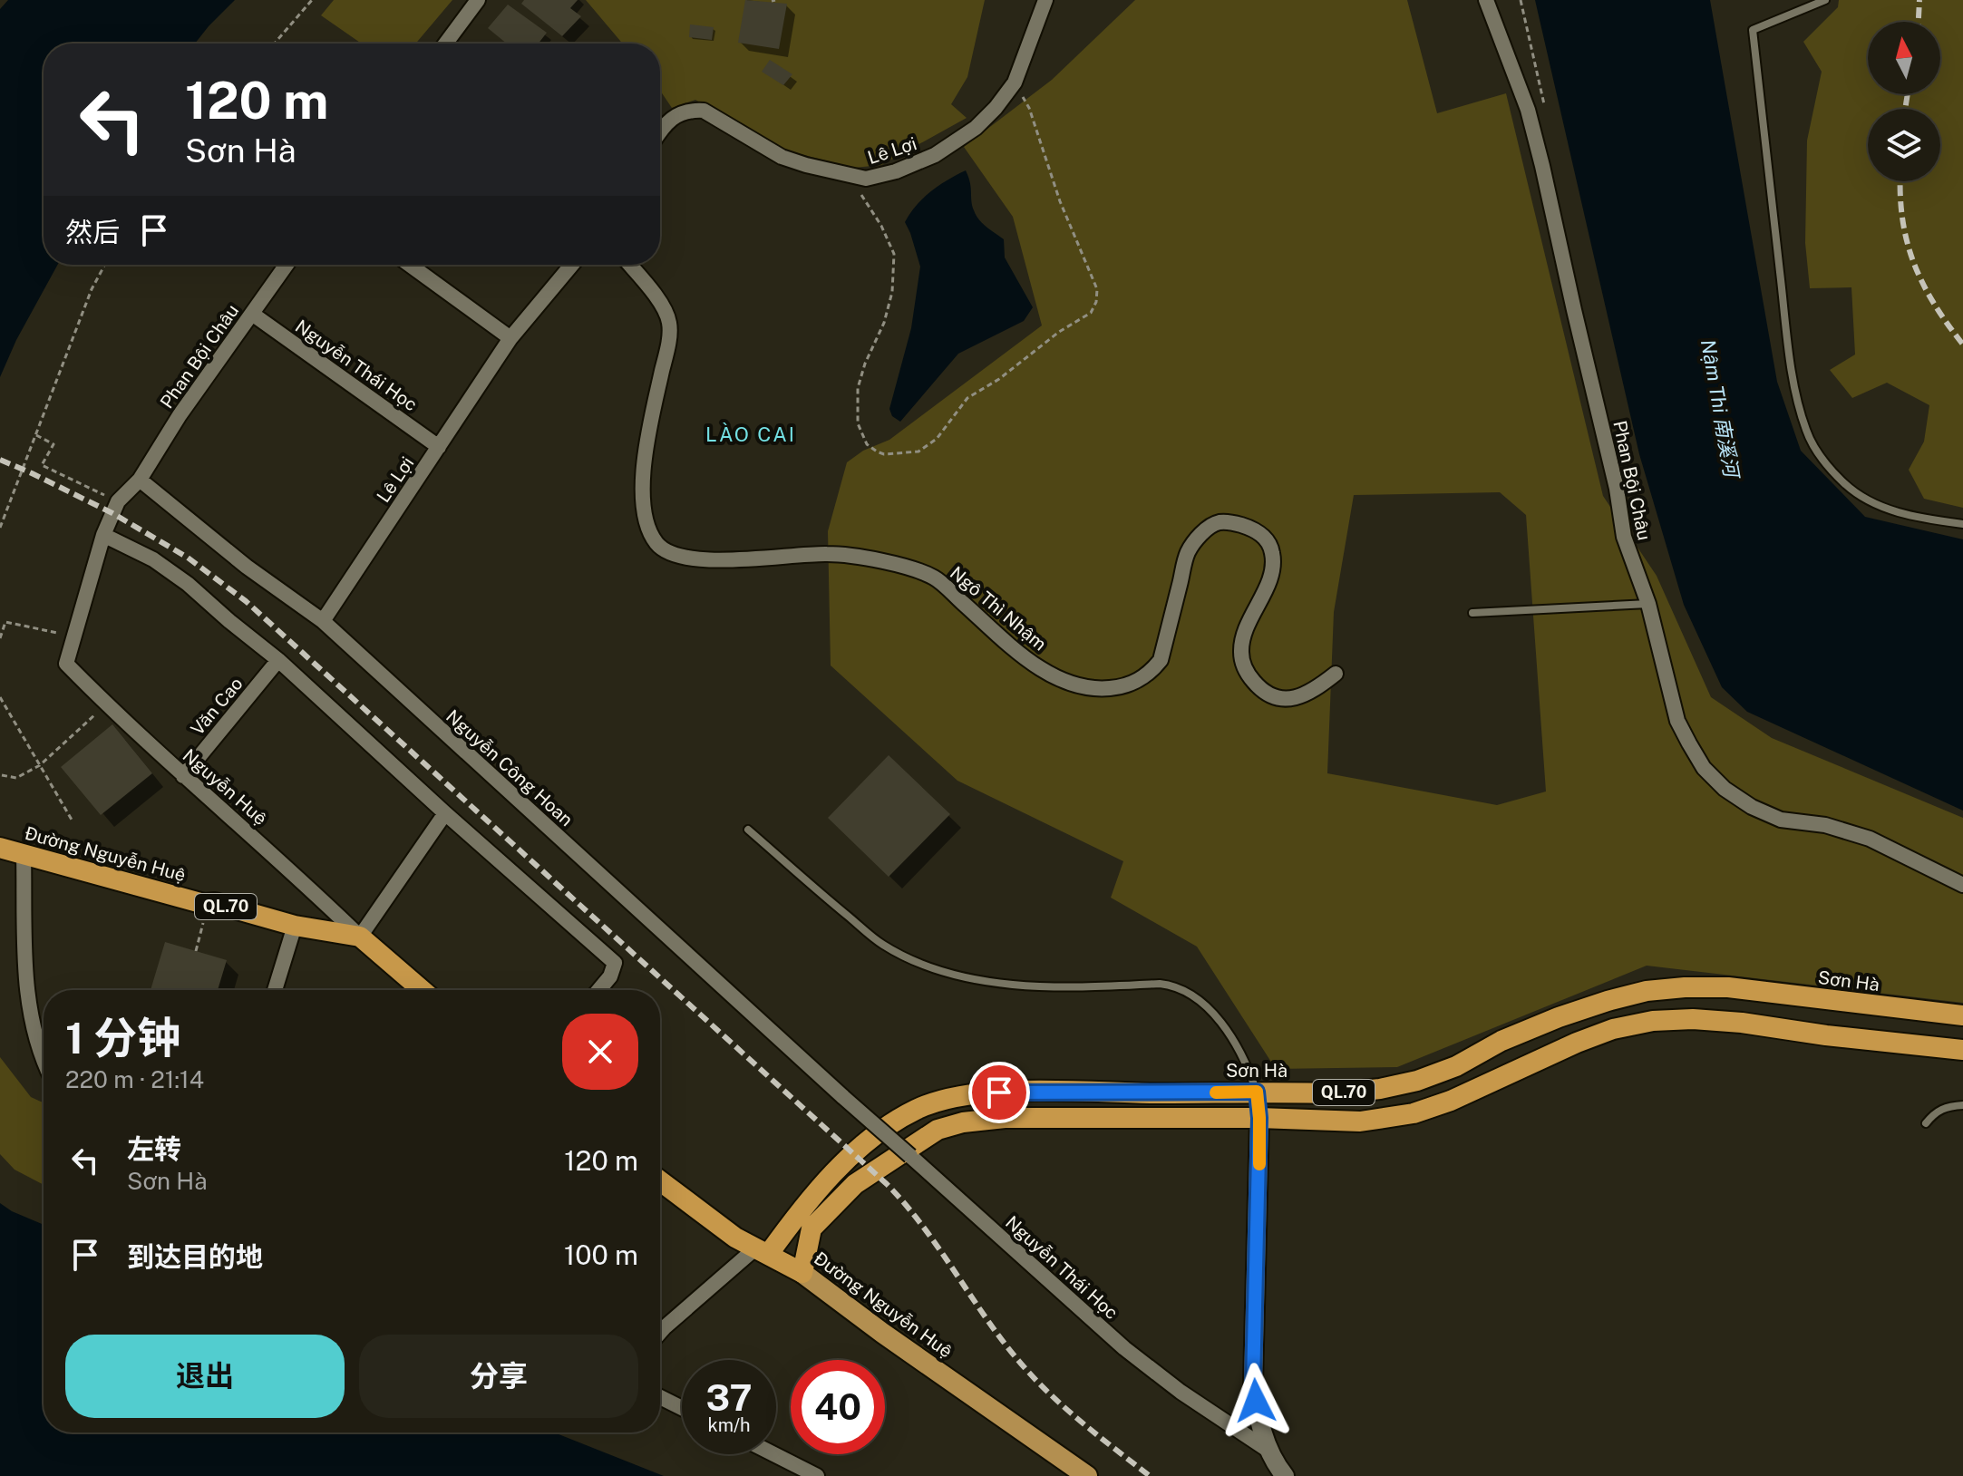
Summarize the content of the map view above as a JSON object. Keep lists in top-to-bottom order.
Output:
{
  "streets": {
    "highway": ["Đường Nguyễn Huệ", "QL.70", "Sơn Hà"],
    "street": [
      "Lê Lợi",
      "Phan Bội Châu",
      "Nguyễn Thái Học",
      "Ngô Thì Nhậm",
      "Văn Cao",
      "Nguyễn Công Hoan",
      "Nguyễn Huệ"
    ]
  },
  "crossings": [
    ["Lê Lợi", "Nguyễn Thái Học"],
    ["Lê Lợi", "Nguyễn Công Hoan"],
    ["Phan Bội Châu", "Nguyễn Thái Học"],
    ["Phan Bội Châu", "Nguyễn Công Hoan"],
    ["Nguyễn Thái Học", "Nguyễn Công Hoan"],
    ["Văn Cao", "Nguyễn Huệ"],
    ["Nguyễn Huệ", "Đường Nguyễn Huệ"],
    ["Đường Nguyễn Huệ", "QL.70"],
    ["Đường Nguyễn Huệ", "Sơn Hà"]
  ],
  "districts": ["LÀO CAI"],
  "water": ["Nậm Thi 南溪河"],
  "north": "top",
  "page": {
    "turn": ["120 m", "Sơn Hà"],
    "then": "然后",
    "heading": ["1 分钟", "220 m · 21:14"],
    "list": [
      {
        "name": "左转",
        "note": "Sơn Hà",
        "value": "120 m"
      },
      {
        "name": "到达目的地",
        "value": "100 m"
      }
    ],
    "buttons": ["退出", "分享"],
    "speed": "37 km/h",
    "limit": "40"
  }
}
